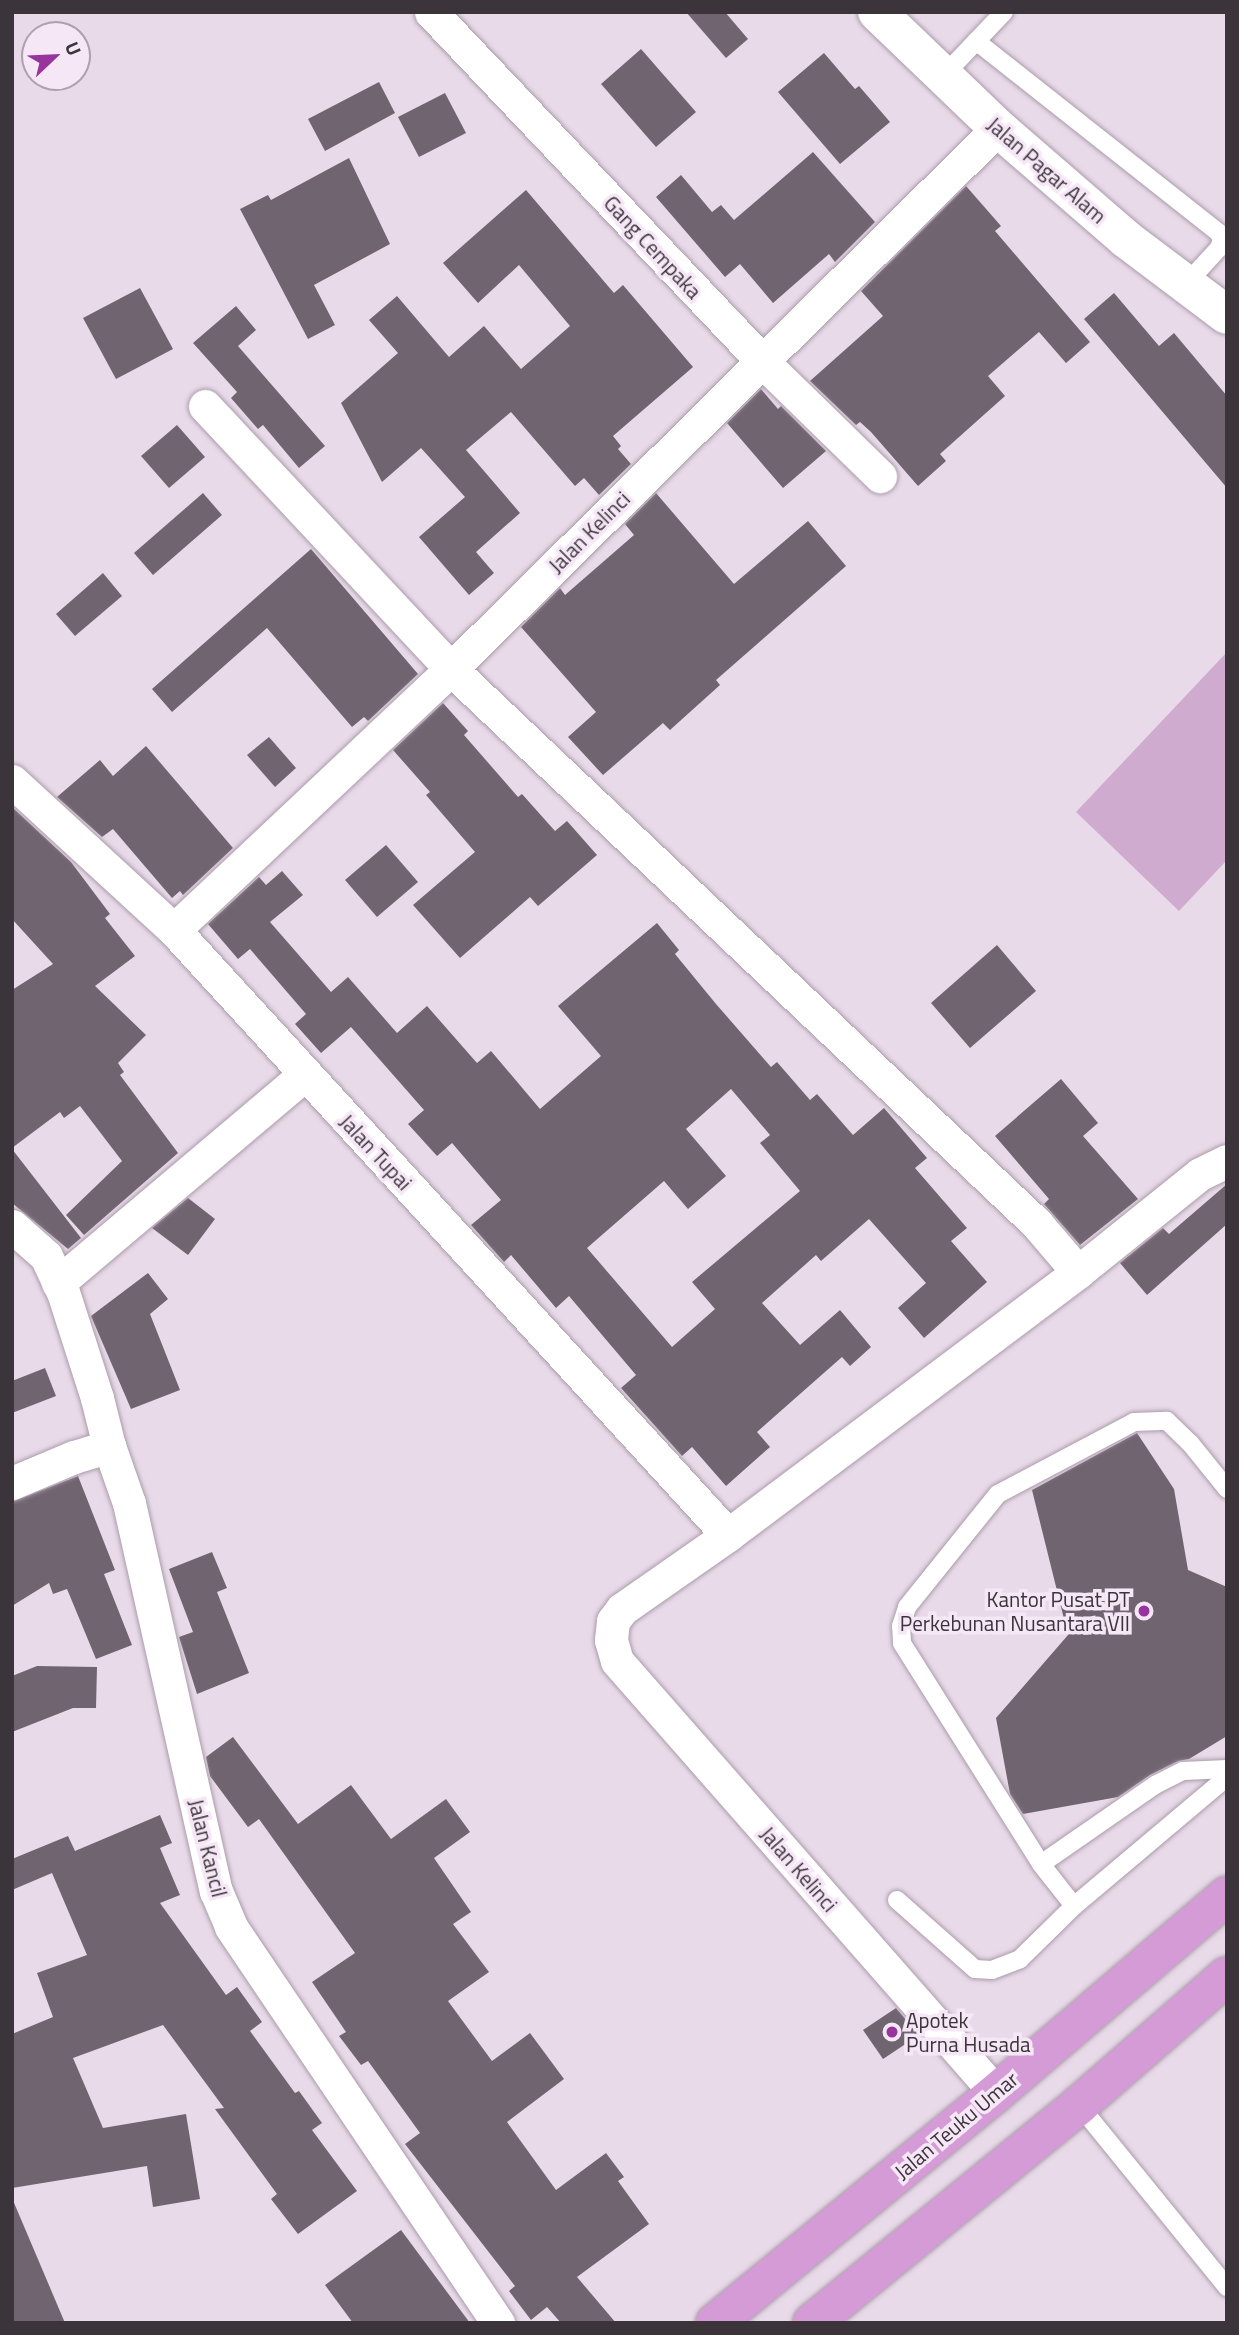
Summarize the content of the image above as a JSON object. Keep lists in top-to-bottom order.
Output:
{
  "streets": {
    "highway": ["Jalan Teuku Umar"],
    "street": [
      "Jalan Pagar Alam",
      "Gang Cempaka",
      "Jalan Kelinci",
      "Jalan Tupai",
      "Jalan Kancil"
    ]
  },
  "crossings": [
    ["Jalan Pagar Alam", "Jalan Kelinci"],
    ["Gang Cempaka", "Jalan Kelinci"],
    ["Jalan Kelinci", "Jalan Tupai"],
    ["Jalan Kelinci", "Jalan Teuku Umar"]
  ],
  "places": ["Kantor Pusat PT Perkebunan Nusantara VII", "Apotek Purna Husada"],
  "north": "top right"
}
